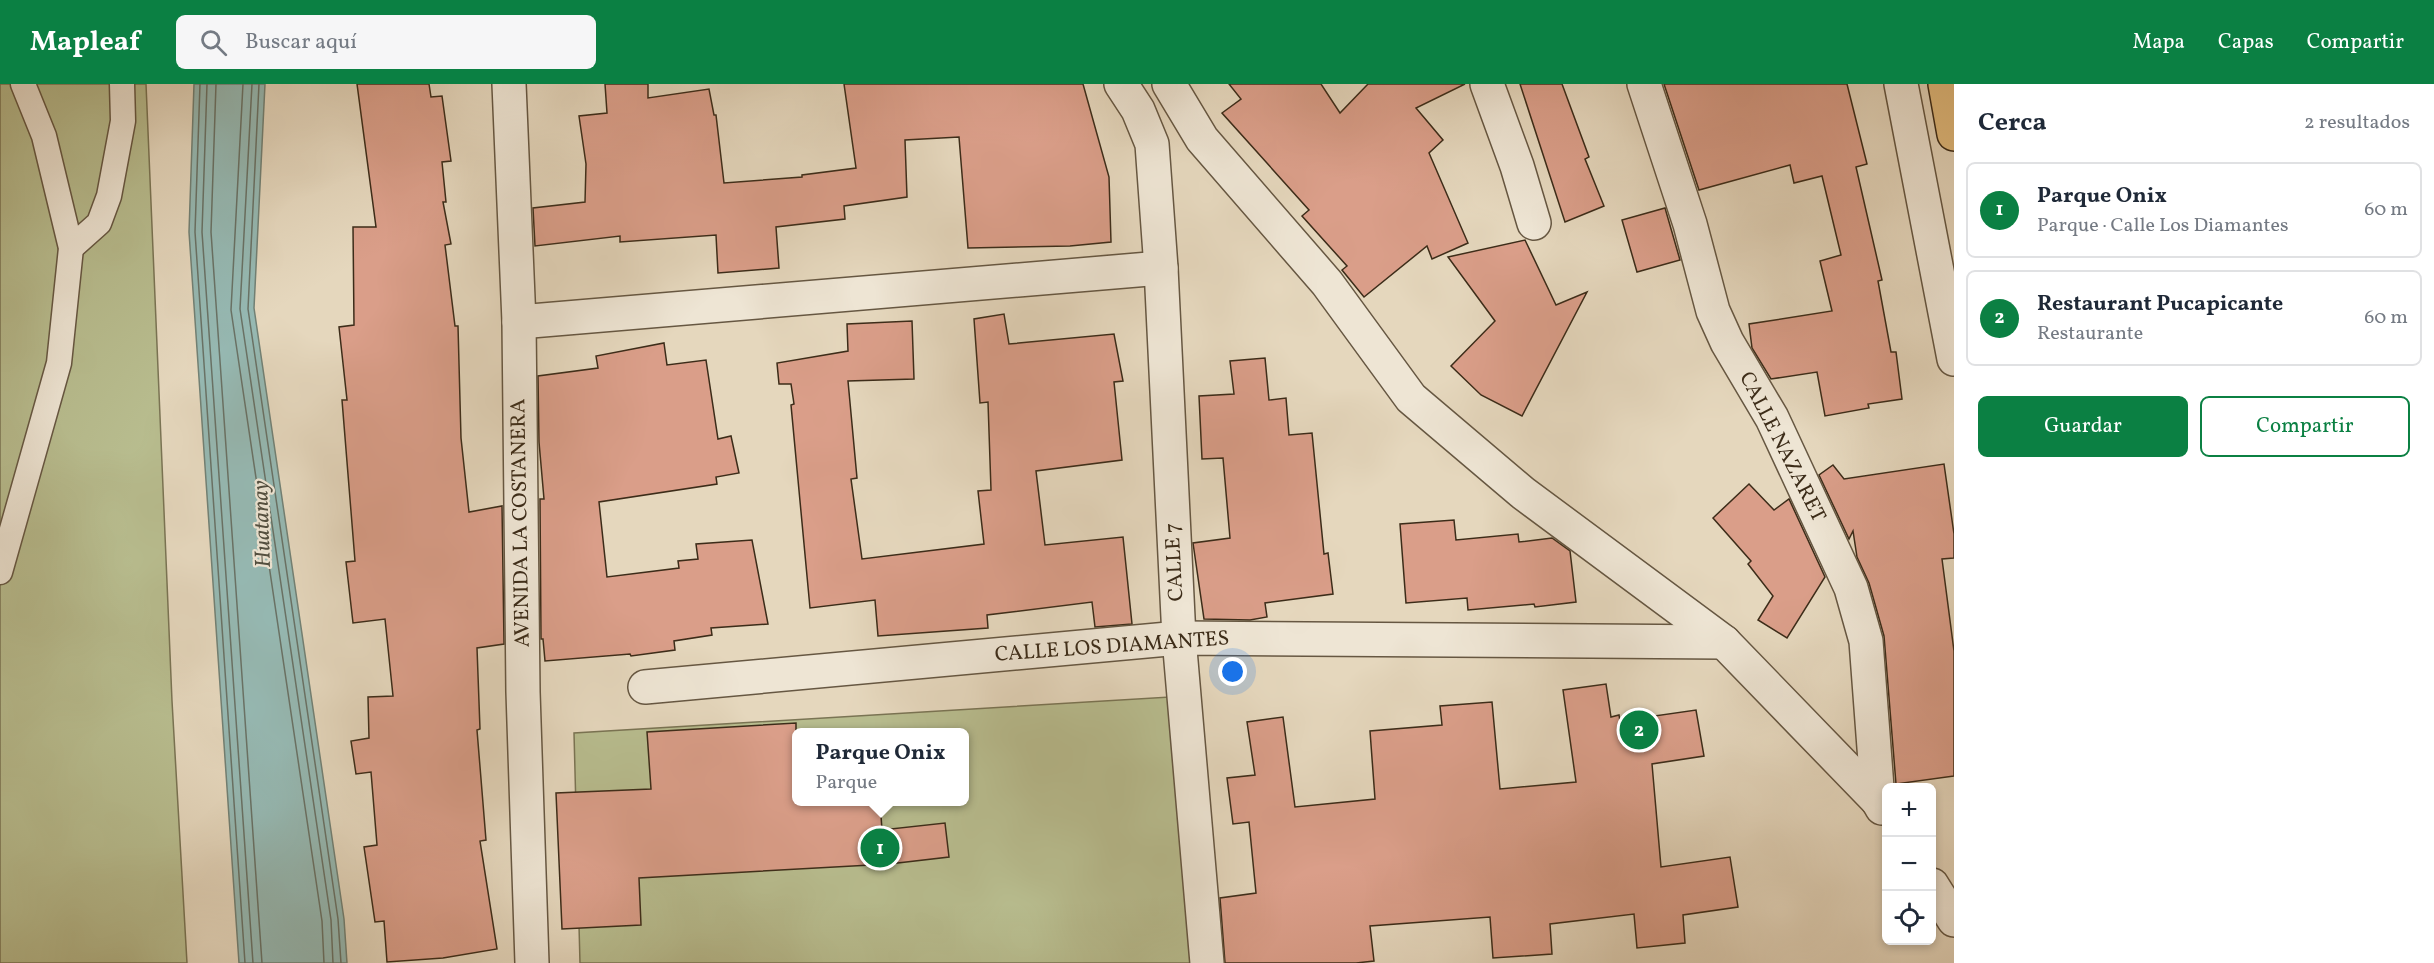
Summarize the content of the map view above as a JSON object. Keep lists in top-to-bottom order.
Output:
{
  "streets": {
    "street": [
      "CALLE NAZARET",
      "AVENIDA LA COSTANERA",
      "CALLE 7",
      "CALLE LOS DIAMANTES"
    ]
  },
  "crossings": [
    ["CALLE 7", "CALLE LOS DIAMANTES"]
  ],
  "water": ["Huatanay"],
  "page": {
    "header": "Mapleaf",
    "search": "Buscar aquí",
    "nav": ["Mapa", "Capas", "Compartir"],
    "heading": ["Cerca", "2 resultados"],
    "list": [
      {
        "mark": "1",
        "name": "Parque Onix",
        "note": "Parque · Calle Los Diamantes",
        "value": "60 m"
      },
      {
        "mark": "2",
        "name": "Restaurant Pucapicante",
        "note": "Restaurante",
        "value": "60 m"
      }
    ],
    "buttons": ["Guardar", "Compartir"],
    "pins": ["2", "1"],
    "popup": ["Parque Onix", "Parque"],
    "map_buttons": ["+", "−"]
  }
}
